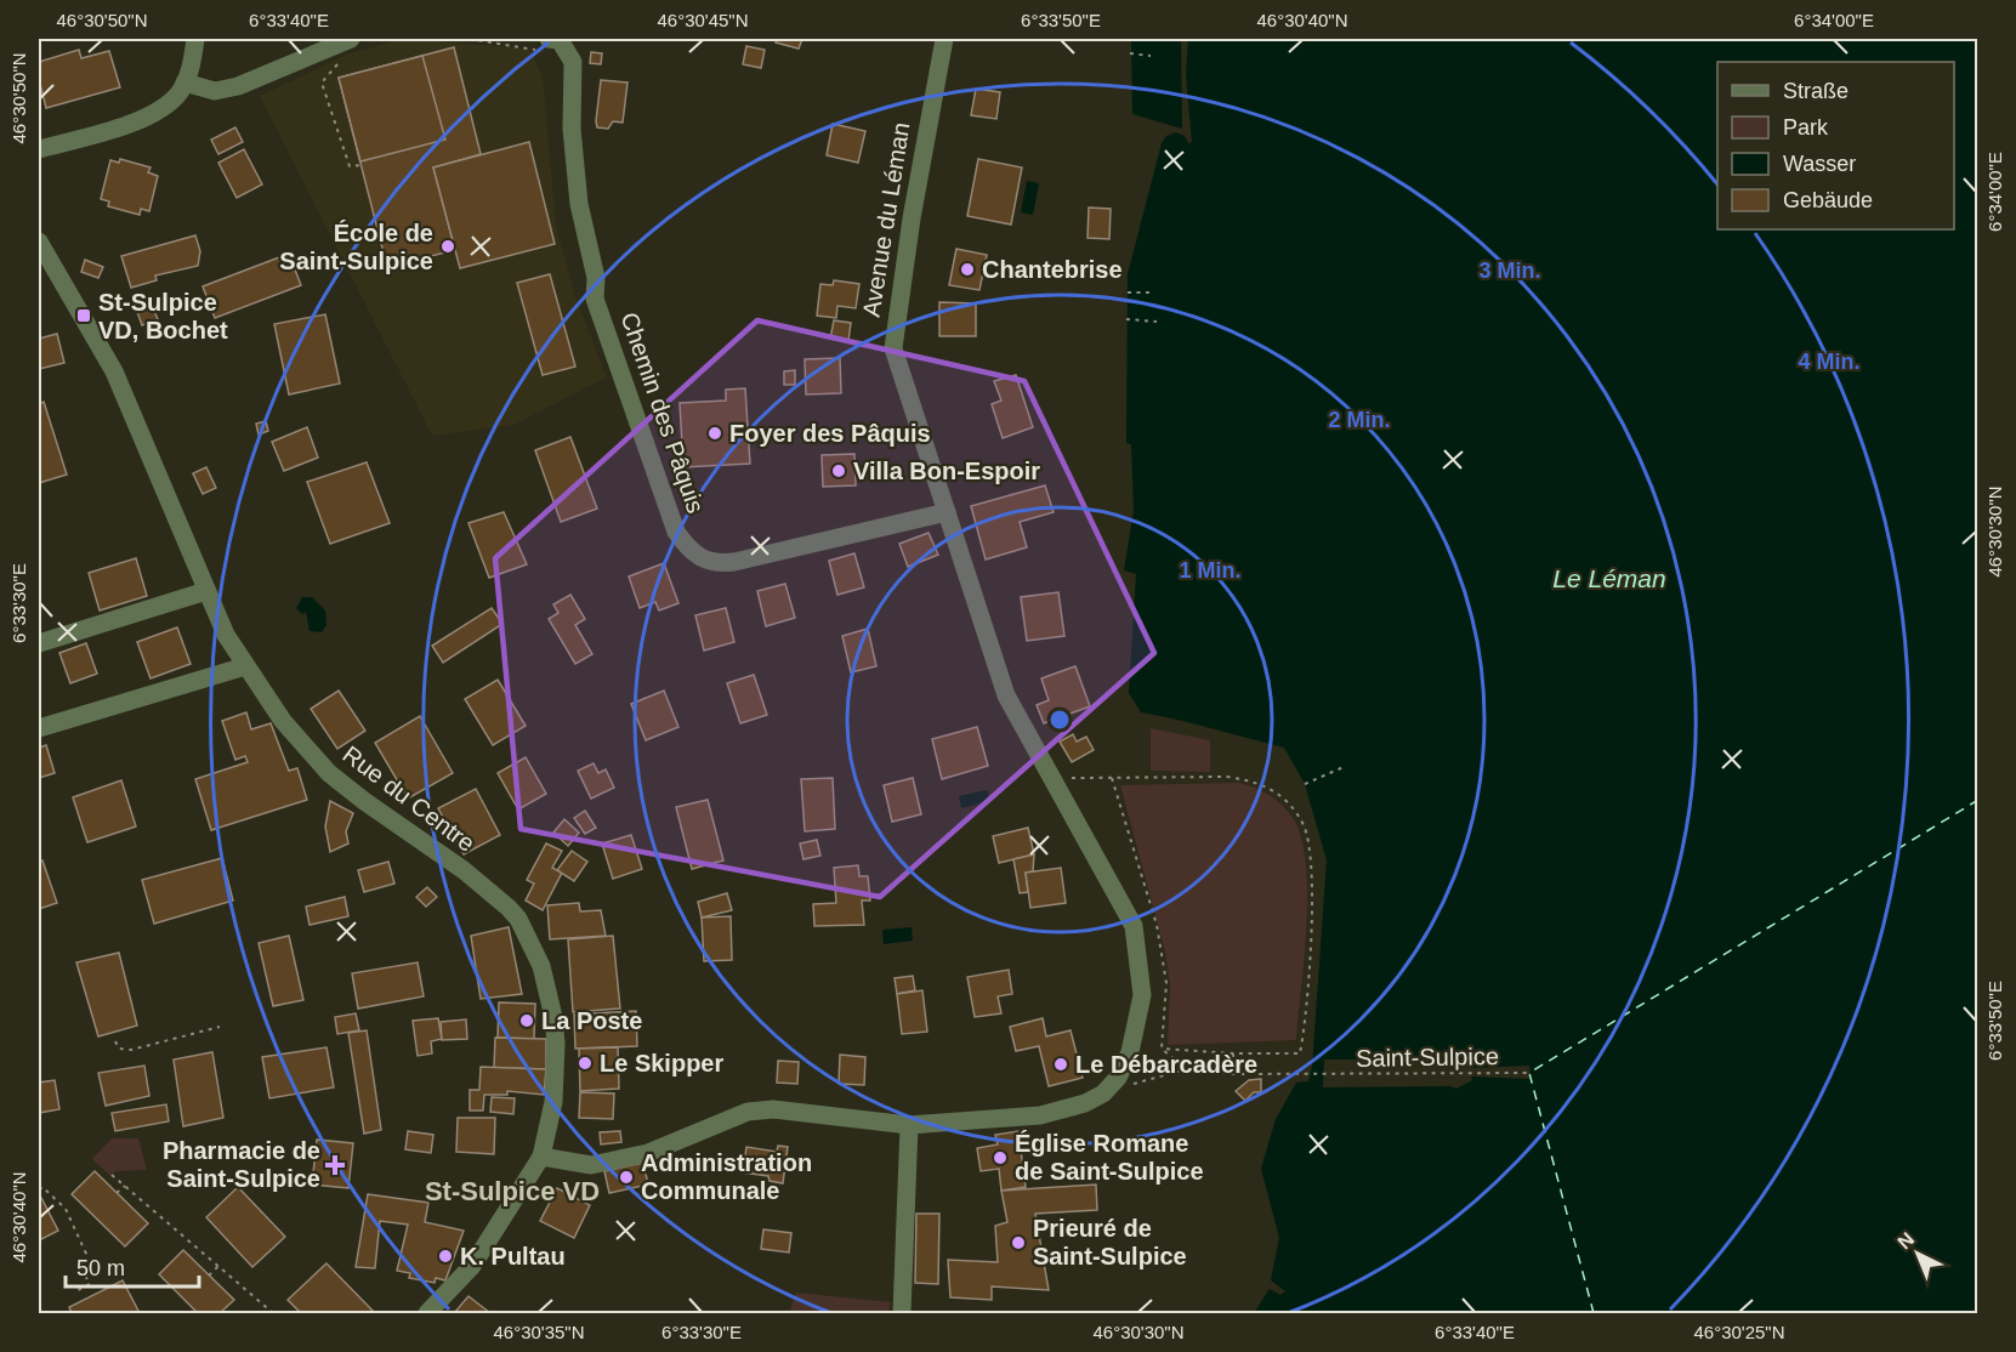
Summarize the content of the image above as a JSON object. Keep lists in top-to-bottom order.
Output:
{
  "streets": {
    "street": ["Avenue du Léman", "Chemin des Pâquis", "Rue du Centre"],
    "path": ["Saint-Sulpice"]
  },
  "crossings": [
    ["Avenue du Léman", "Chemin des Pâquis"]
  ],
  "districts": ["St-Sulpice VD"],
  "water": ["Le Léman"],
  "places": {
    "other": [
      "École de Saint-Sulpice",
      "Chantebrise",
      "Foyer des Pâquis",
      "Villa Bon-Espoir",
      "La Poste",
      "Le Skipper",
      "Le Débarcadère",
      "Église Romane de Saint-Sulpice",
      "Administration Communale",
      "Prieuré de Saint-Sulpice",
      "K. Pultau"
    ],
    "transit": ["St-Sulpice VD, Bochet"],
    "health": ["Pharmacie de Saint-Sulpice"]
  },
  "legend": [
    "Straße",
    "Park",
    "Wasser",
    "Gebäude"
  ],
  "scale_bar": "50 m",
  "north": "top left",
  "coordinates": [
    "46°30'50\"N",
    "6°33'40\"E",
    "46°30'45\"N",
    "6°33'50\"E",
    "46°30'40\"N",
    "6°34'00\"E",
    "46°30'30\"N",
    "6°33'30\"E",
    "46°30'35\"N",
    "46°30'25\"N"
  ],
  "rings": [
    "3 Min.",
    "4 Min.",
    "2 Min.",
    "1 Min."
  ]
}
